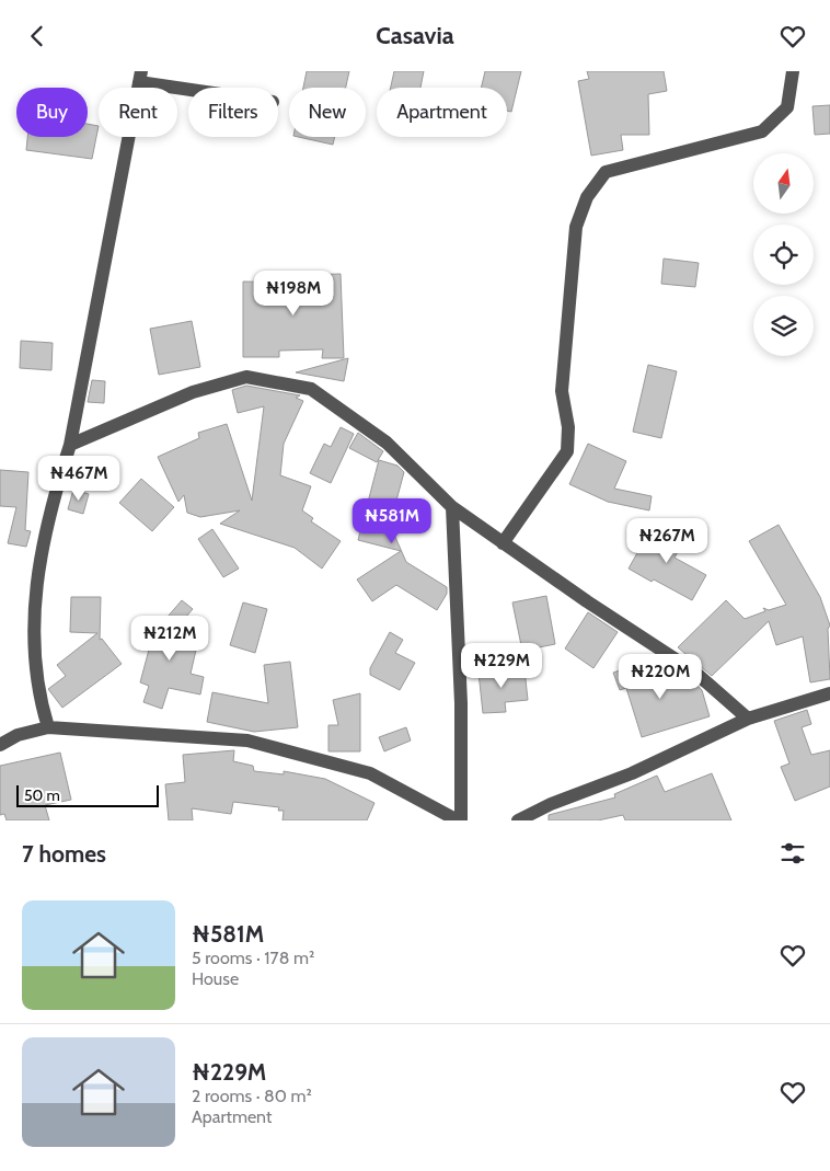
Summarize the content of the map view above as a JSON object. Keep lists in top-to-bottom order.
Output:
{
  "scale_bar": "50 m",
  "north": "top",
  "page": {
    "header": "Casavia",
    "chip": [
      "Buy",
      "Rent",
      "Filters",
      "New",
      "Apartment"
    ],
    "price": [
      "₦198M",
      "₦467M",
      "₦581M",
      "₦267M",
      "₦212M",
      "₦229M",
      "₦220M"
    ],
    "scale": "50 m",
    "heading": "7 homes",
    "list": [
      {
        "name": "₦581M",
        "note": "5 rooms · 178 m² · House"
      },
      {
        "name": "₦229M",
        "note": "2 rooms · 80 m² · Apartment"
      }
    ]
  }
}
